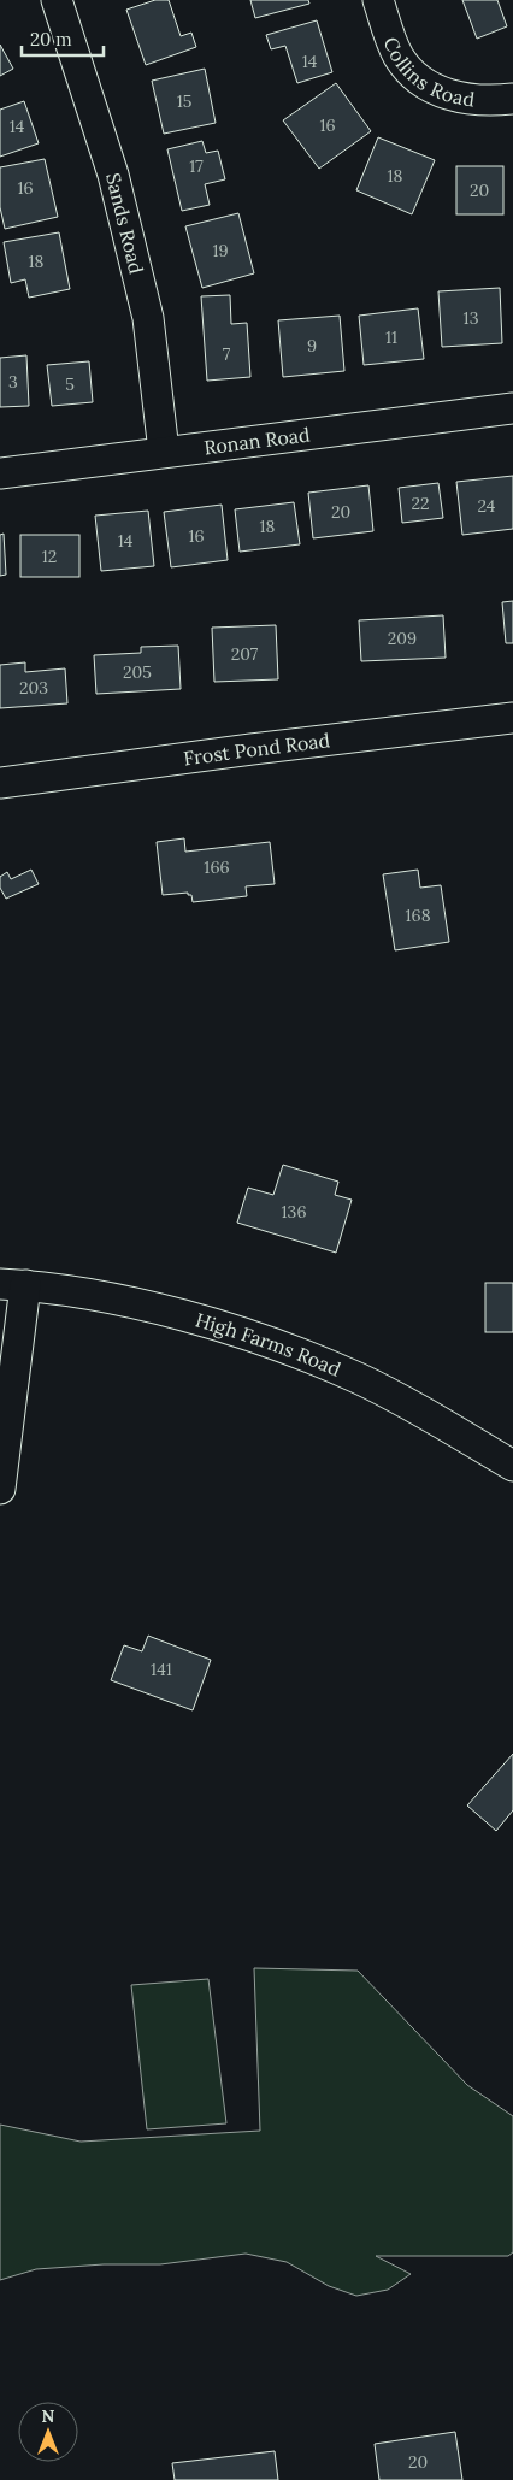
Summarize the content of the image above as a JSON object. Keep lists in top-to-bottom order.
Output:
{
  "streets": {
    "street": [
      "Collins Road",
      "Sands Road",
      "Ronan Road",
      "Frost Pond Road",
      "High Farms Road"
    ]
  },
  "crossings": [
    ["Sands Road", "Ronan Road"]
  ],
  "house_numbers": [
    "14",
    "15",
    "16",
    "14",
    "17",
    "18",
    "16",
    "20",
    "19",
    "18",
    "13",
    "11",
    "9",
    "7",
    "3",
    "5",
    "22",
    "24",
    "20",
    "18",
    "16",
    "14",
    "12",
    "209",
    "207",
    "205",
    "203",
    "166",
    "168",
    "136",
    "141",
    "20"
  ],
  "scale_bar": "20 m",
  "north": "top"
}
